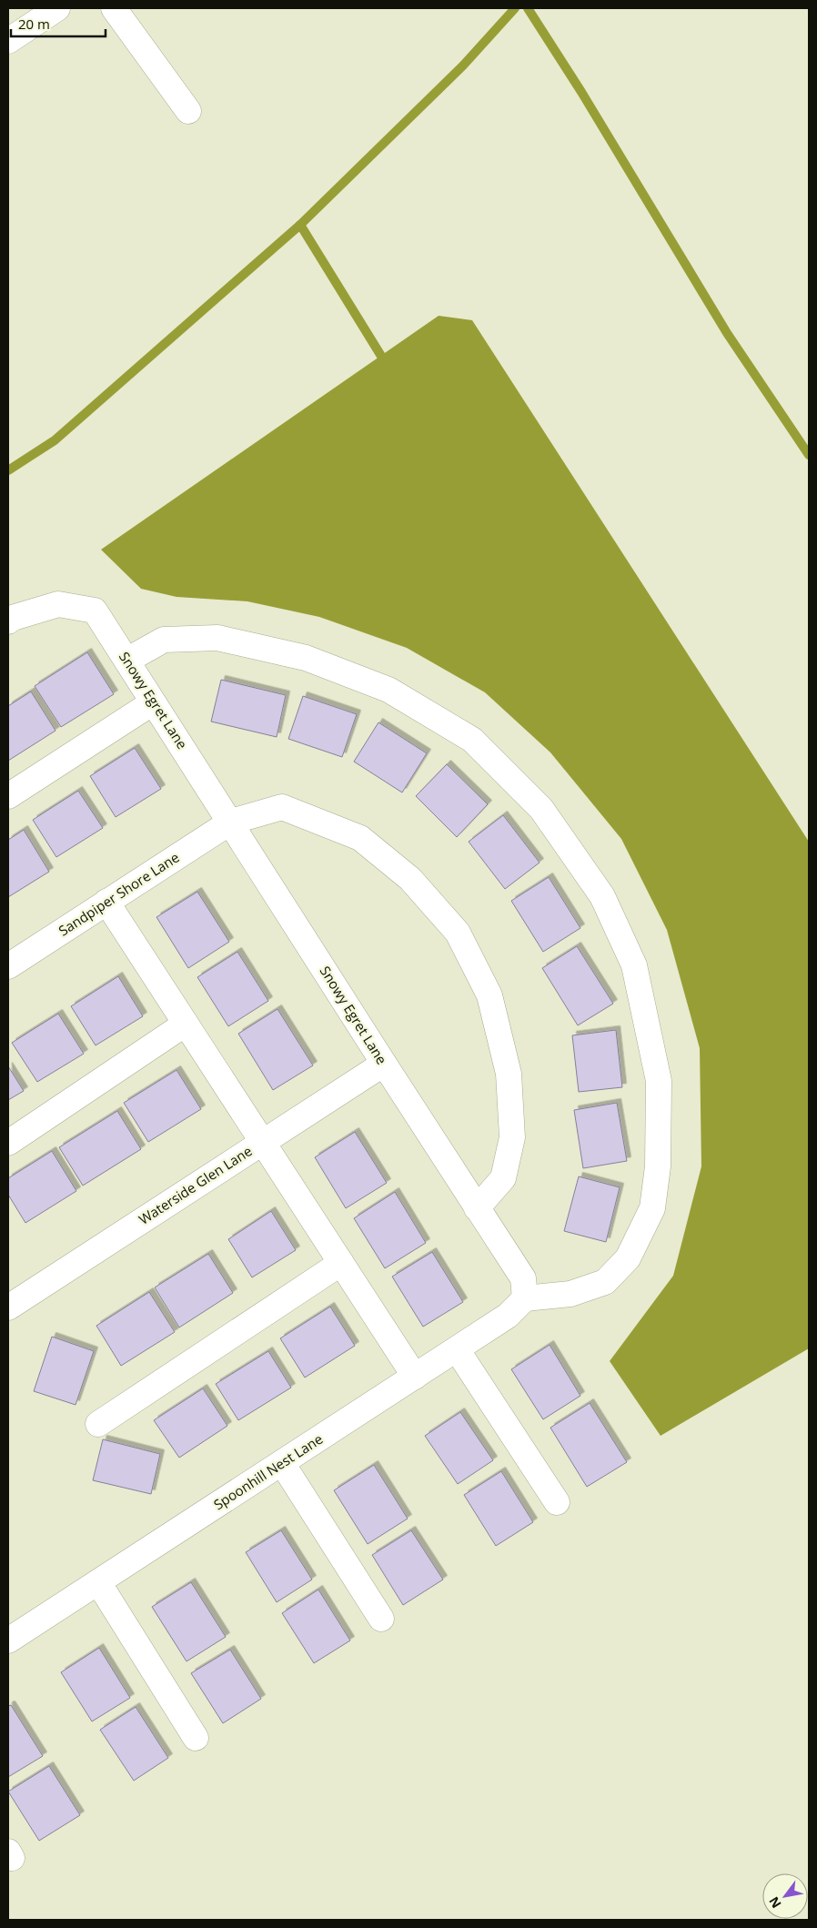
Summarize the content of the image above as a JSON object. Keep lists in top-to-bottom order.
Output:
{
  "streets": {
    "street": [
      "Snowy Egret Lane",
      "Sandpiper Shore Lane",
      "Waterside Glen Lane",
      "Spoonhill Nest Lane"
    ]
  },
  "crossings": [
    ["Snowy Egret Lane", "Sandpiper Shore Lane"],
    ["Snowy Egret Lane", "Waterside Glen Lane"],
    ["Snowy Egret Lane", "Spoonhill Nest Lane"]
  ],
  "scale_bar": "20 m",
  "north": "bottom left"
}
